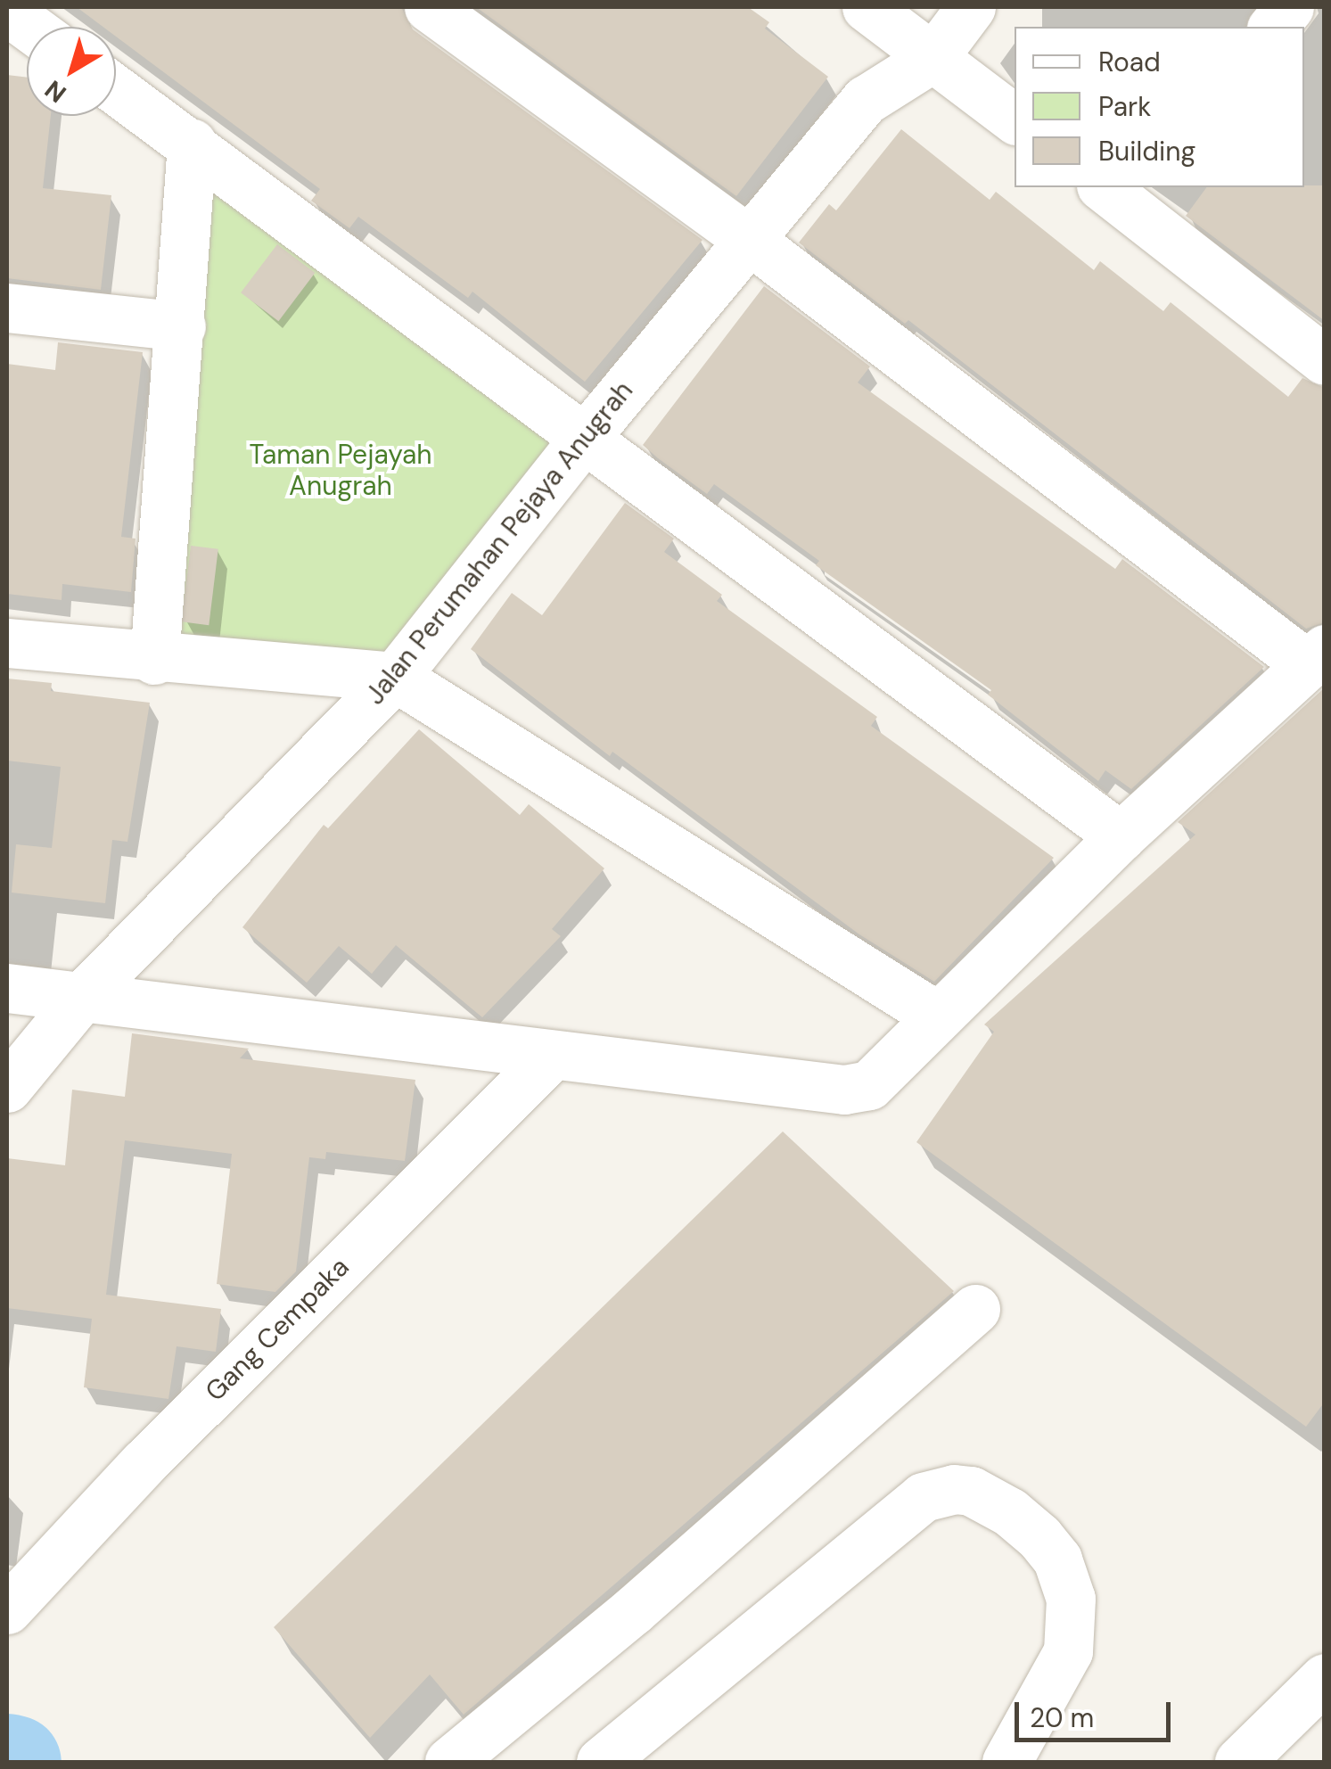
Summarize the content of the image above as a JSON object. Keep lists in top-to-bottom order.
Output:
{
  "streets": {
    "street": ["Jalan Perumahan Pejaya Anugrah", "Gang Cempaka"]
  },
  "parks": ["Taman Pejayah Anugrah"],
  "legend": ["Road", "Park", "Building"],
  "scale_bar": "20 m",
  "north": "bottom left"
}
